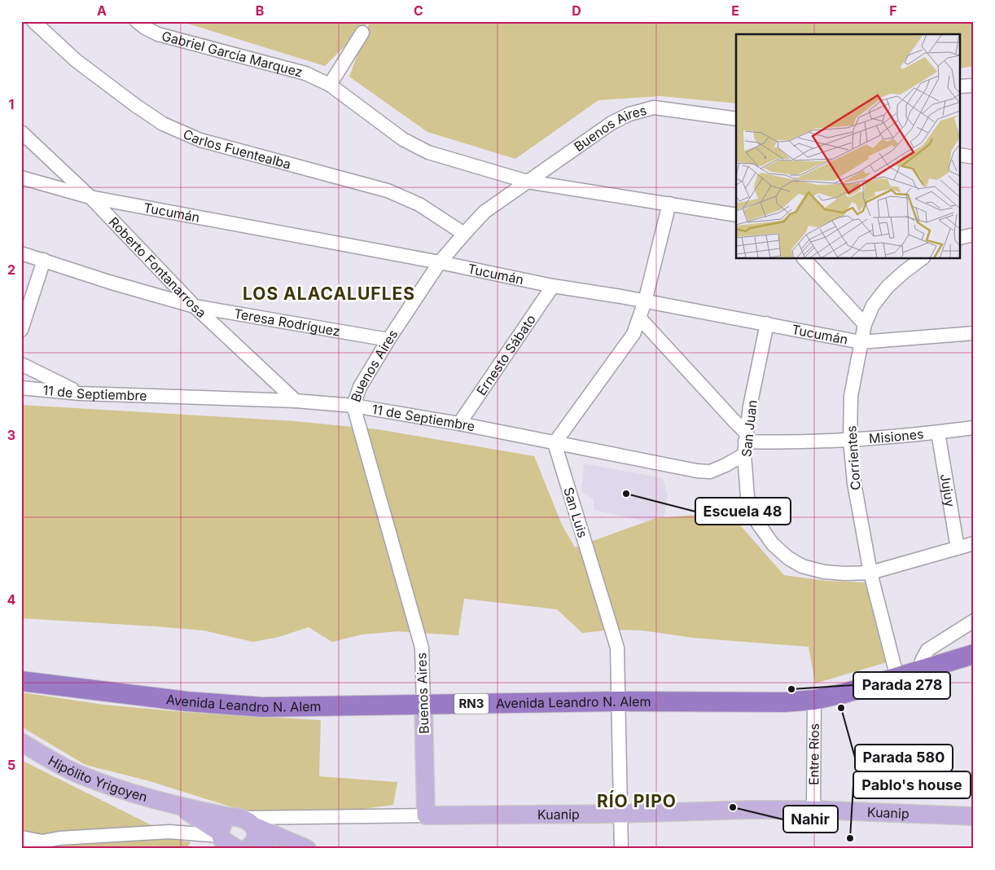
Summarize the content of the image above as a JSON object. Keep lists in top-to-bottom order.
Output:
{
  "streets": {
    "highway": ["Avenida Leandro N. Alem", "RN3"],
    "main road": ["Buenos Aires", "Hipólito Yrigoyen", "Kuanip"],
    "street": [
      "Gabriel García Marquez",
      "Carlos Fuentealba",
      "Tucumán",
      "Roberto Fontanarrosa",
      "Teresa Rodríguez",
      "Ernesto Sábato",
      "11 de Septiembre",
      "San Juan",
      "Misiones",
      "Corrientes",
      "Jujuy",
      "San Luis",
      "Entre Ríos"
    ]
  },
  "crossings": [
    ["Gabriel García Marquez", "Buenos Aires"],
    ["Buenos Aires", "Carlos Fuentealba"],
    ["Buenos Aires", "Tucumán"],
    ["Buenos Aires", "Teresa Rodríguez"],
    ["Buenos Aires", "11 de Septiembre"],
    ["Buenos Aires", "Avenida Leandro N. Alem"],
    ["Buenos Aires", "Kuanip"],
    ["Tucumán", "Roberto Fontanarrosa"],
    ["Tucumán", "Ernesto Sábato"],
    ["Tucumán", "San Juan"],
    ["Tucumán", "Corrientes"],
    ["Roberto Fontanarrosa", "Teresa Rodríguez"],
    ["Roberto Fontanarrosa", "11 de Septiembre"],
    ["Ernesto Sábato", "11 de Septiembre"],
    ["11 de Septiembre", "San Juan"],
    ["11 de Septiembre", "Misiones"],
    ["11 de Septiembre", "San Luis"],
    ["San Juan", "Misiones"],
    ["San Juan", "Corrientes"],
    ["San Juan", "Jujuy"],
    ["Misiones", "Corrientes"],
    ["Misiones", "Jujuy"],
    ["Corrientes", "Avenida Leandro N. Alem"],
    ["San Luis", "Avenida Leandro N. Alem"],
    ["San Luis", "Kuanip"],
    ["Avenida Leandro N. Alem", "Entre Ríos"],
    ["Entre Ríos", "Kuanip"],
    ["Hipólito Yrigoyen", "Kuanip"]
  ],
  "districts": ["LOS ALACALUFLES", "RÍO PIPO"],
  "places": [
    "Escuela 48",
    "Parada 278",
    "Parada 580",
    "Nahir",
    "Pablo's house"
  ],
  "grid": {
    "columns": [
      "A",
      "B",
      "C",
      "D",
      "E",
      "F"
    ],
    "rows": [
      "1",
      "2",
      "3",
      "4",
      "5"
    ]
  }
}
